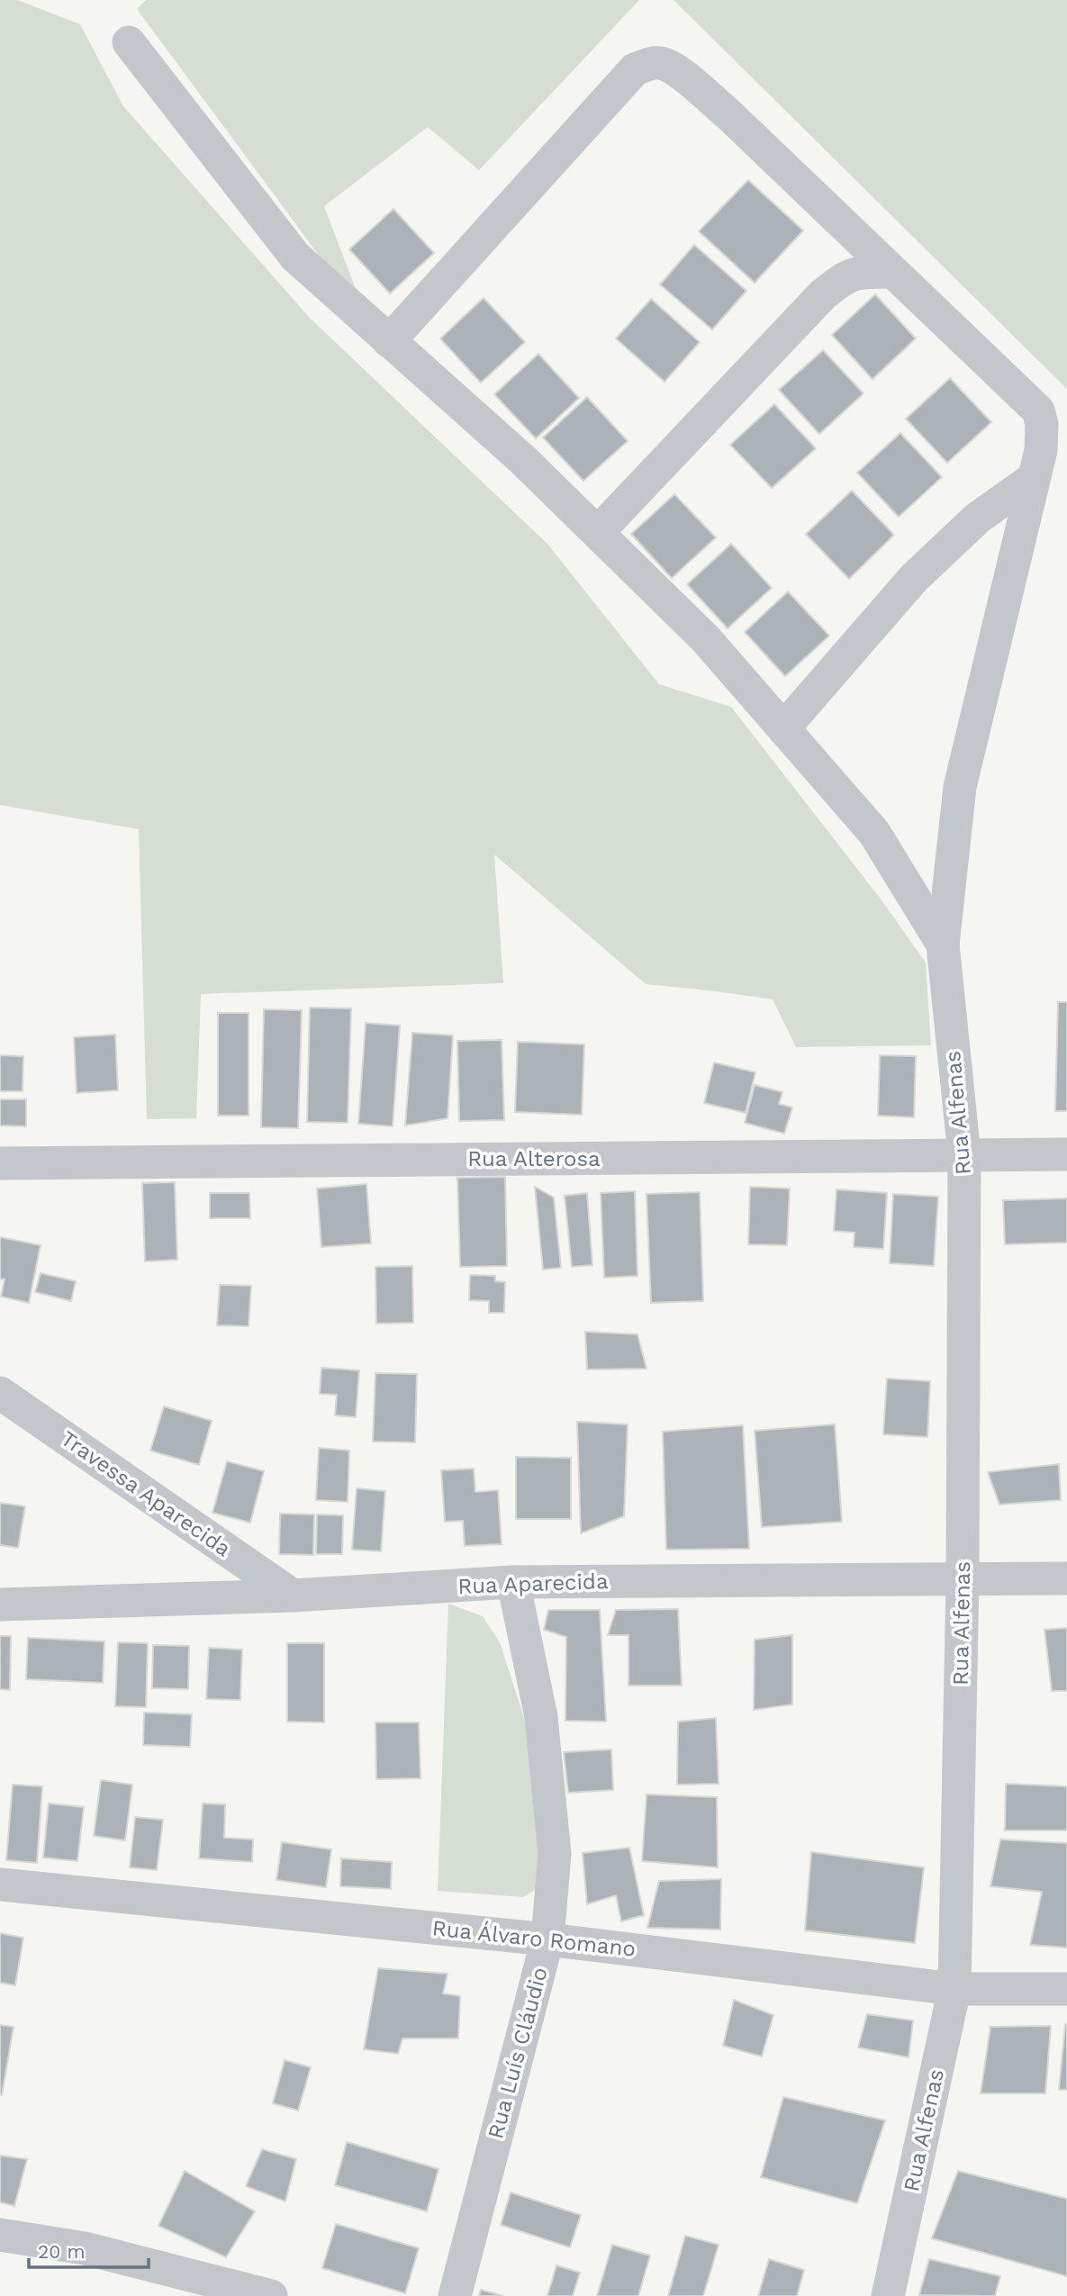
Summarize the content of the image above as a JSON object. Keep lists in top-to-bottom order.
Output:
{
  "streets": {
    "street": [
      "Rua Alfenas",
      "Rua Alterosa",
      "Travessa Aparecida",
      "Rua Aparecida",
      "Rua Álvaro Romano",
      "Rua Luís Cláudio"
    ]
  },
  "crossings": [
    ["Rua Alfenas", "Rua Alterosa"],
    ["Rua Alfenas", "Rua Aparecida"],
    ["Rua Alfenas", "Rua Álvaro Romano"],
    ["Travessa Aparecida", "Rua Aparecida"],
    ["Rua Aparecida", "Rua Luís Cláudio"],
    ["Rua Álvaro Romano", "Rua Luís Cláudio"]
  ],
  "scale_bar": "20 m"
}
